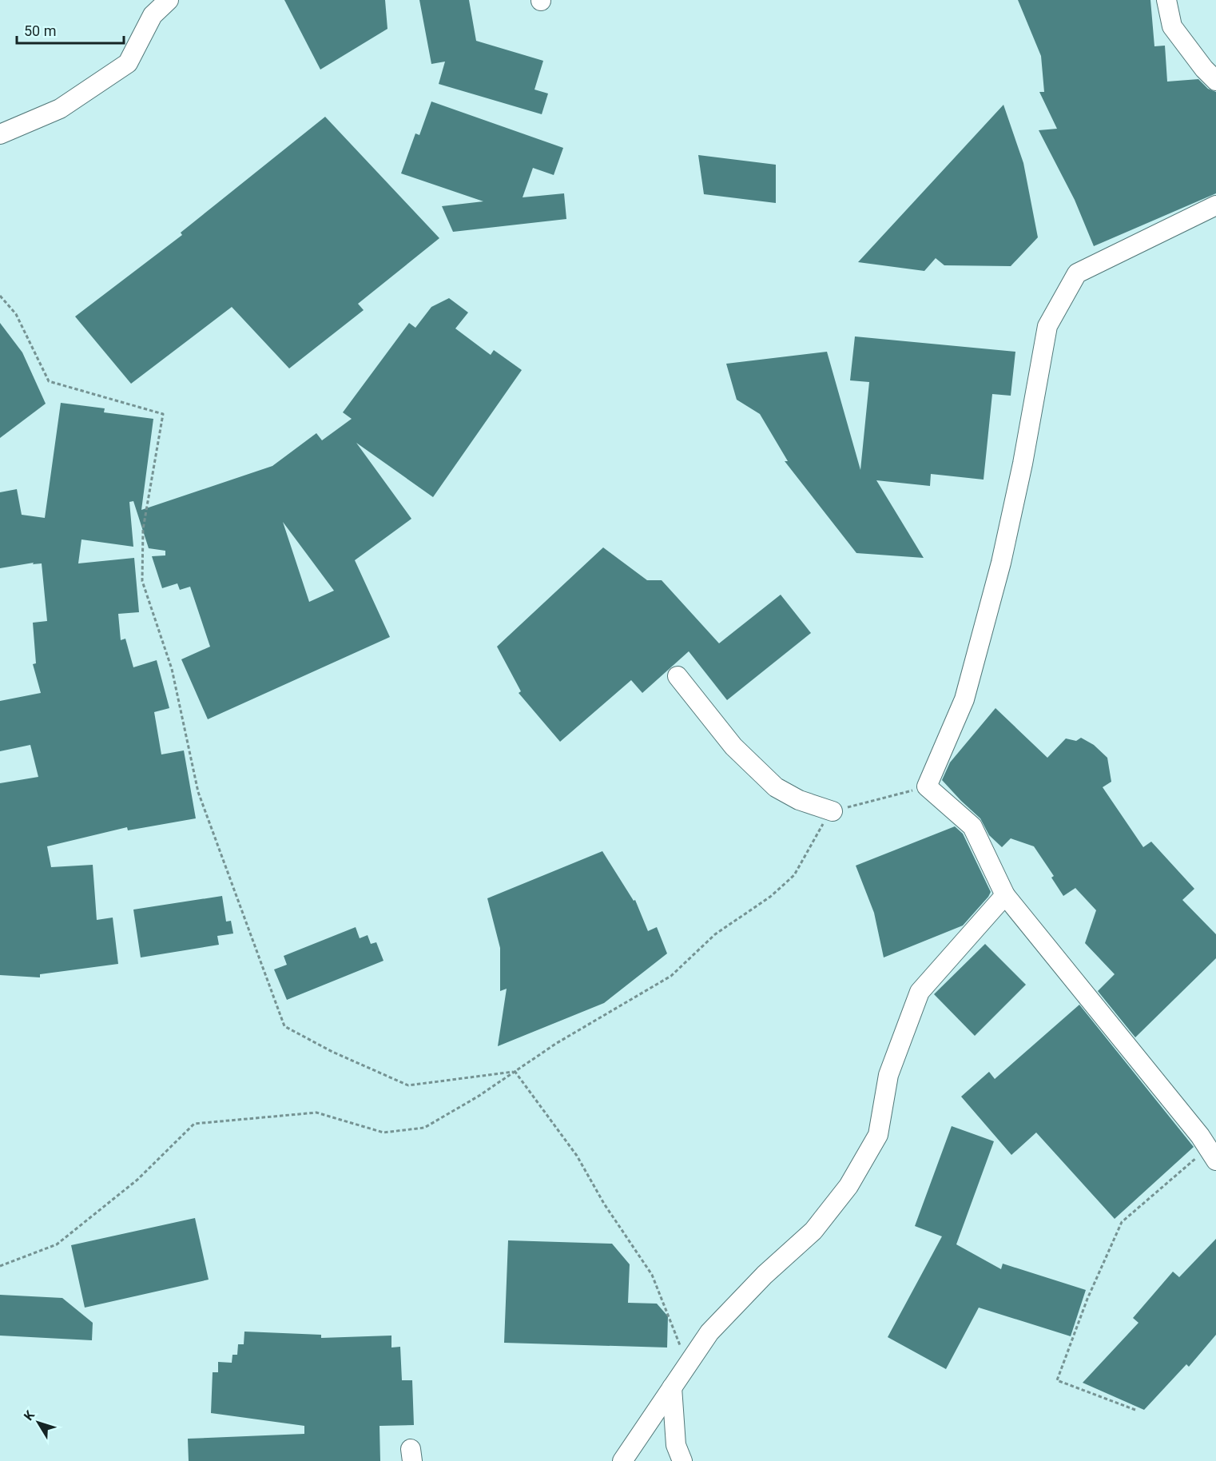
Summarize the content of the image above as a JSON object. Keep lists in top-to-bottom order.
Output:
{
  "scale_bar": "50 m",
  "north": "top left"
}
